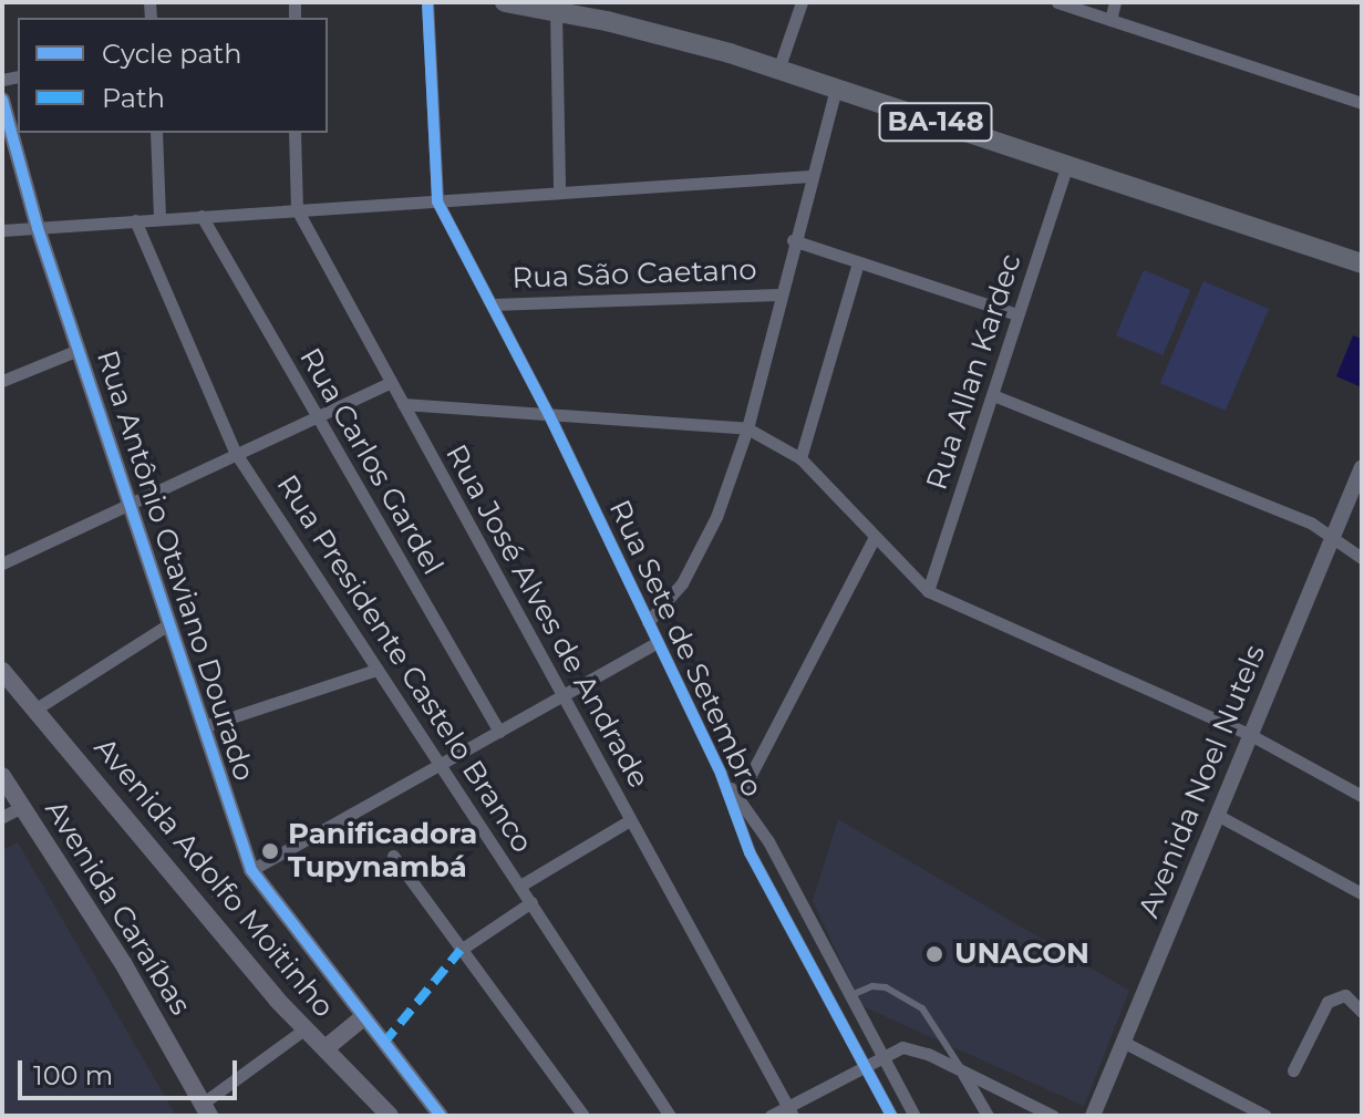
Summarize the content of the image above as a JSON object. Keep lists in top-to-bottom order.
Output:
{
  "streets": {
    "main road": ["BA-148", "Avenida Adolfo Moitinho", "Avenida Caraíbas"],
    "street": [
      "Rua São Caetano",
      "Rua Allan Kardec",
      "Rua Carlos Gardel",
      "Rua Antônio Otaviano Dourado",
      "Rua José Alves de Andrade",
      "Rua Sete de Setembro",
      "Rua Presidente Castelo Branco",
      "Avenida Noel Nutels"
    ]
  },
  "crossings": [
    ["BA-148", "Rua Allan Kardec"],
    ["Rua São Caetano", "Rua Sete de Setembro"],
    ["Rua Antônio Otaviano Dourado", "Avenida Adolfo Moitinho"]
  ],
  "places": ["Panificadora Tupynambá", "UNACON"],
  "legend": ["Cycle path", "Path"],
  "scale_bar": "100 m"
}
